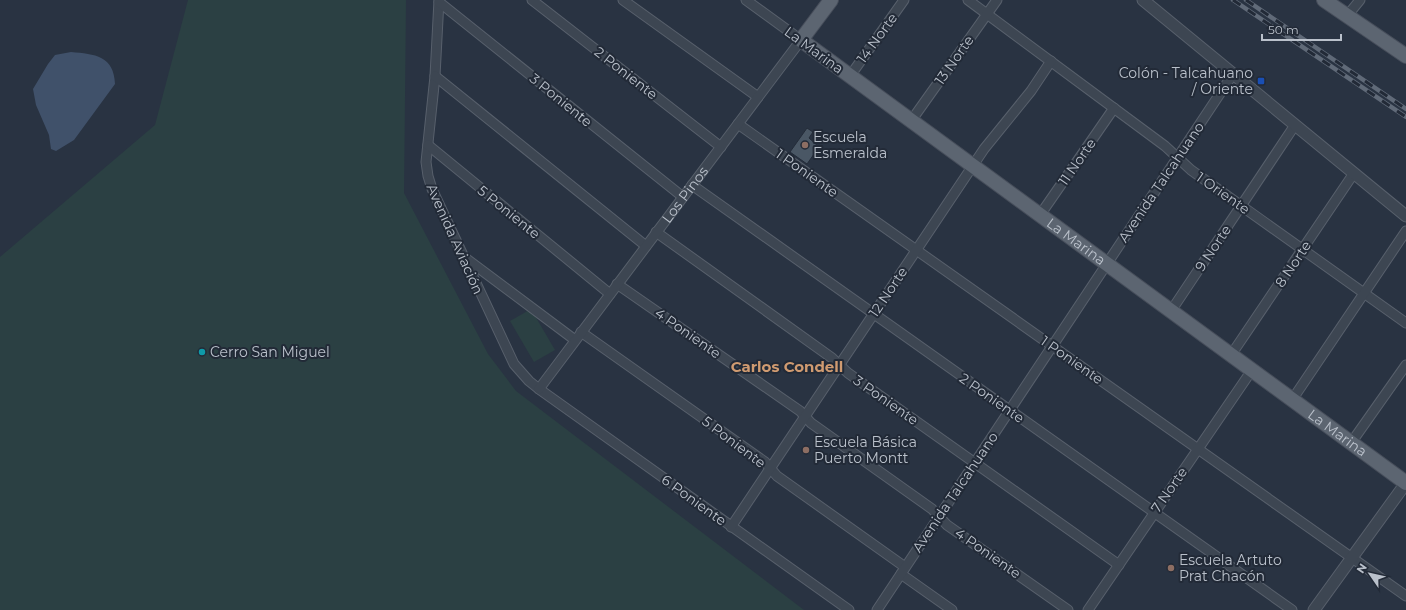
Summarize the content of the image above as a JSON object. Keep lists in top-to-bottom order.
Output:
{
  "streets": {
    "main road": ["La Marina", "Los Pinos"],
    "street": [
      "14 Norte",
      "13 Norte",
      "2 Poniente",
      "3 Poniente",
      "11 Norte",
      "1 Poniente",
      "Avenida Talcahuano",
      "1 Oriente",
      "5 Poniente",
      "Avenida Aviación",
      "9 Norte",
      "8 Norte",
      "12 Norte",
      "4 Poniente",
      "7 Norte",
      "6 Poniente"
    ]
  },
  "crossings": [
    ["14 Norte", "La Marina"],
    ["La Marina", "13 Norte"],
    ["La Marina", "11 Norte"],
    ["La Marina", "Avenida Talcahuano"],
    ["La Marina", "Los Pinos"],
    ["La Marina", "9 Norte"],
    ["La Marina", "8 Norte"],
    ["La Marina", "12 Norte"],
    ["La Marina", "7 Norte"],
    ["13 Norte", "1 Oriente"],
    ["2 Poniente", "Avenida Talcahuano"],
    ["2 Poniente", "Los Pinos"],
    ["2 Poniente", "12 Norte"],
    ["2 Poniente", "7 Norte"],
    ["3 Poniente", "Avenida Talcahuano"],
    ["3 Poniente", "Los Pinos"],
    ["3 Poniente", "Avenida Aviación"],
    ["3 Poniente", "12 Norte"],
    ["3 Poniente", "7 Norte"],
    ["11 Norte", "1 Oriente"],
    ["1 Poniente", "Avenida Talcahuano"],
    ["1 Poniente", "Los Pinos"],
    ["1 Poniente", "12 Norte"],
    ["1 Poniente", "7 Norte"],
    ["Avenida Talcahuano", "1 Oriente"],
    ["Avenida Talcahuano", "5 Poniente"],
    ["Avenida Talcahuano", "4 Poniente"],
    ["1 Oriente", "9 Norte"],
    ["1 Oriente", "8 Norte"],
    ["1 Oriente", "12 Norte"],
    ["Los Pinos", "5 Poniente"],
    ["Los Pinos", "Avenida Aviación"],
    ["Los Pinos", "4 Poniente"],
    ["Los Pinos", "6 Poniente"],
    ["5 Poniente", "Avenida Aviación"],
    ["5 Poniente", "12 Norte"],
    ["Avenida Aviación", "6 Poniente"],
    ["12 Norte", "4 Poniente"],
    ["12 Norte", "6 Poniente"]
  ],
  "districts": ["Carlos Condell"],
  "places": {
    "transit": ["Colón - Talcahuano / Oriente"],
    "other": [
      "Escuela Esmeralda",
      "Cerro San Miguel",
      "Escuela Básica Puerto Montt",
      "Escuela Artuto Prat Chacón"
    ]
  },
  "scale_bar": "50 m",
  "north": "top left"
}
